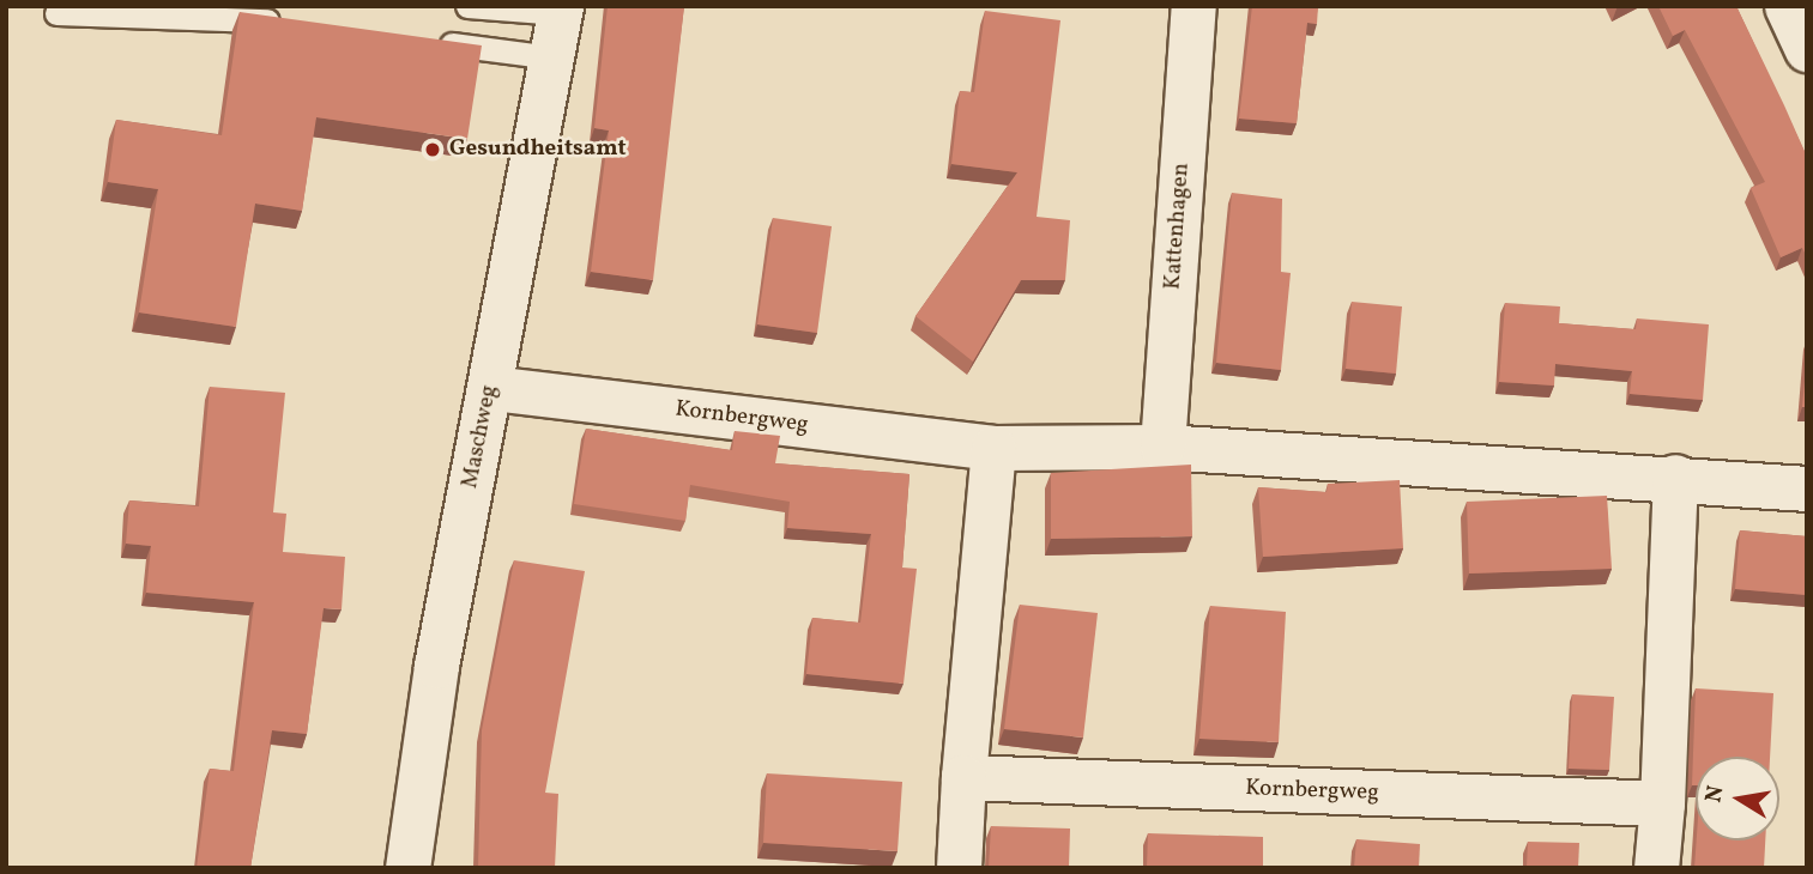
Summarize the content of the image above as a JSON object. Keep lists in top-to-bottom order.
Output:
{
  "streets": {
    "street": ["Kattenhagen", "Kornbergweg", "Maschweg"]
  },
  "crossings": [
    ["Kattenhagen", "Kornbergweg"],
    ["Kornbergweg", "Maschweg"]
  ],
  "places": ["Gesundheitsamt"],
  "north": "left"
}
